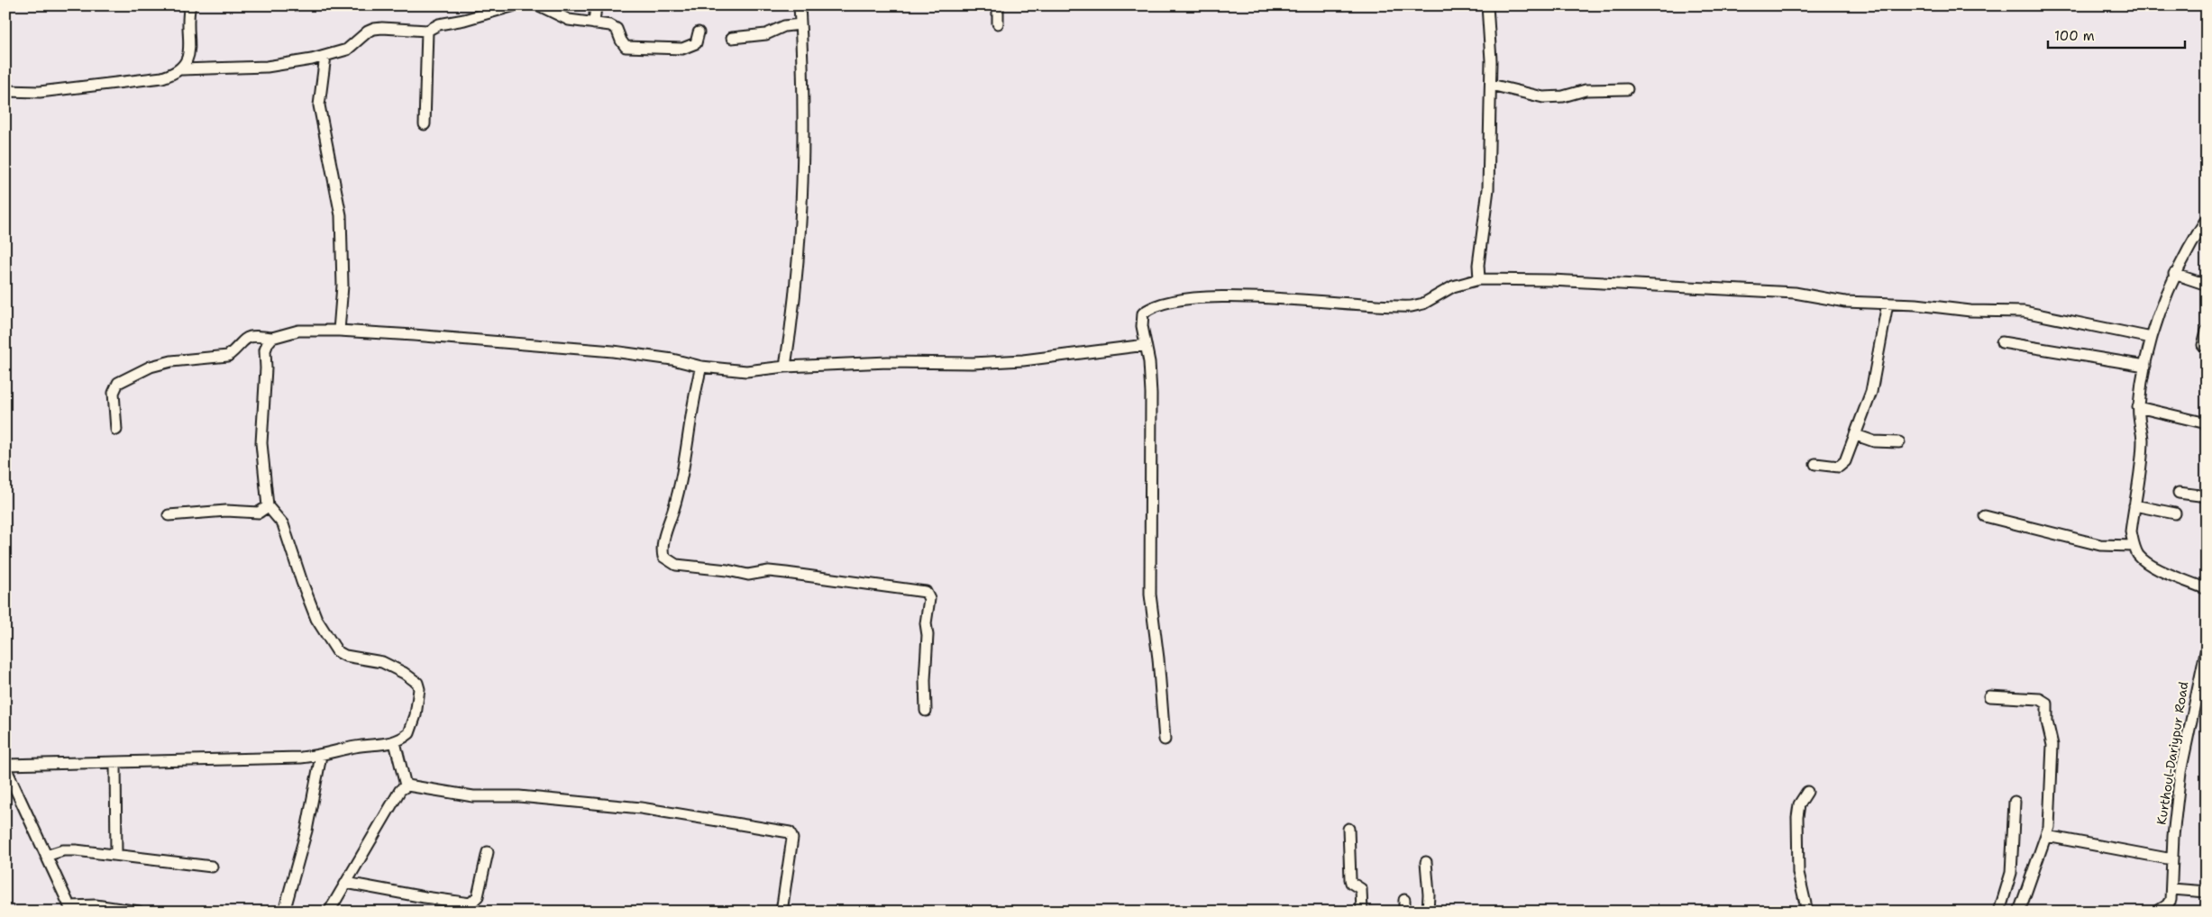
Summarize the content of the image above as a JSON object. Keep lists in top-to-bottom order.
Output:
{
  "streets": {
    "street": ["Kurthoul-Dariypur Road"]
  },
  "scale_bar": "100 m"
}
